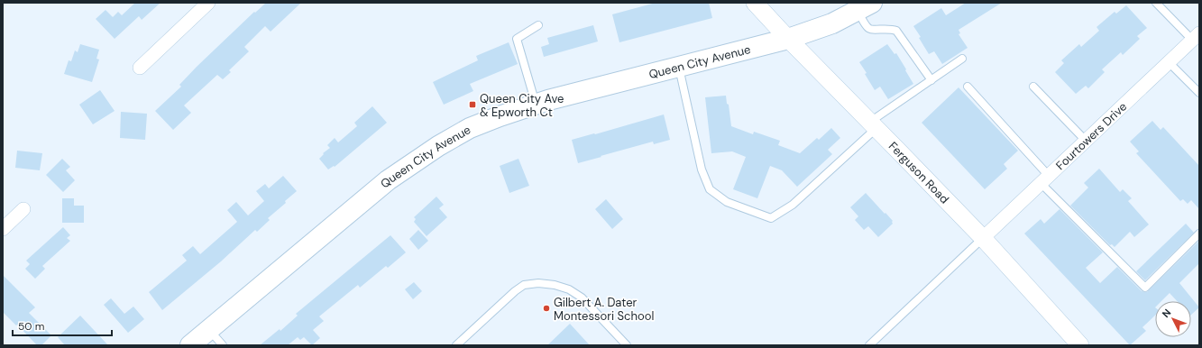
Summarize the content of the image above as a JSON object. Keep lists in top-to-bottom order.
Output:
{
  "streets": {
    "main road": ["Queen City Avenue"],
    "street": ["Fourtowers Drive", "Ferguson Road"]
  },
  "crossings": [
    ["Queen City Avenue", "Ferguson Road"],
    ["Fourtowers Drive", "Ferguson Road"]
  ],
  "places": {
    "transit": ["Queen City Ave & Epworth Ct"],
    "other": ["Gilbert A. Dater Montessori School"]
  },
  "scale_bar": "50 m",
  "north": "top left"
}
